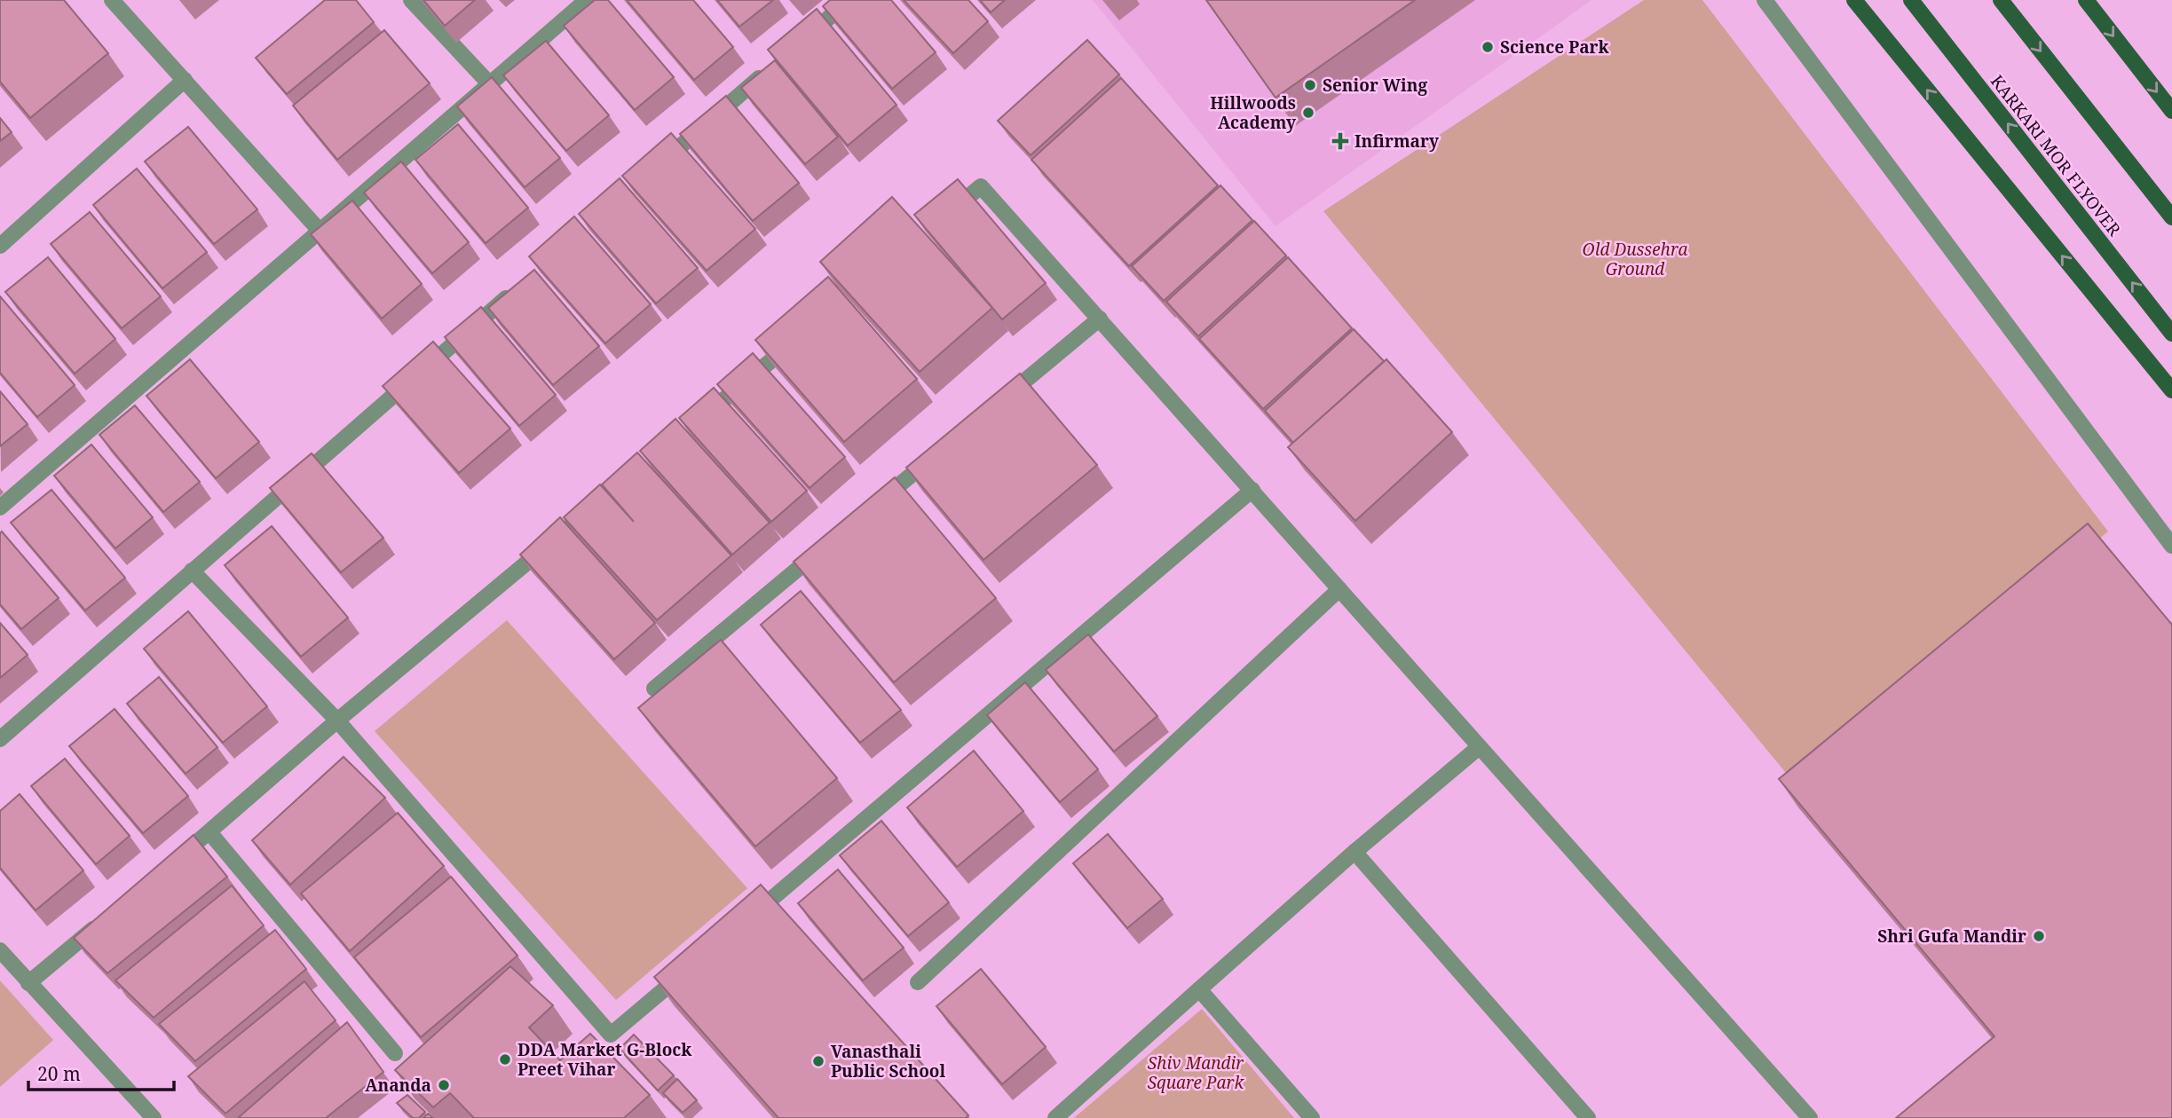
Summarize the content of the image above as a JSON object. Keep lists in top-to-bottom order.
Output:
{
  "streets": {
    "main road": ["KARKARI MOR FLYOVER"]
  },
  "parks": ["Old Dussehra Ground", "Shiv Mandir Square Park"],
  "places": {
    "other": [
      "Science Park",
      "Senior Wing",
      "Hillwoods Academy",
      "Shri Gufa Mandir",
      "DDA Market G-Block Preet Vihar",
      "Vanasthali Public School",
      "Ananda"
    ],
    "health": ["Infirmary"]
  },
  "scale_bar": "20 m"
}
